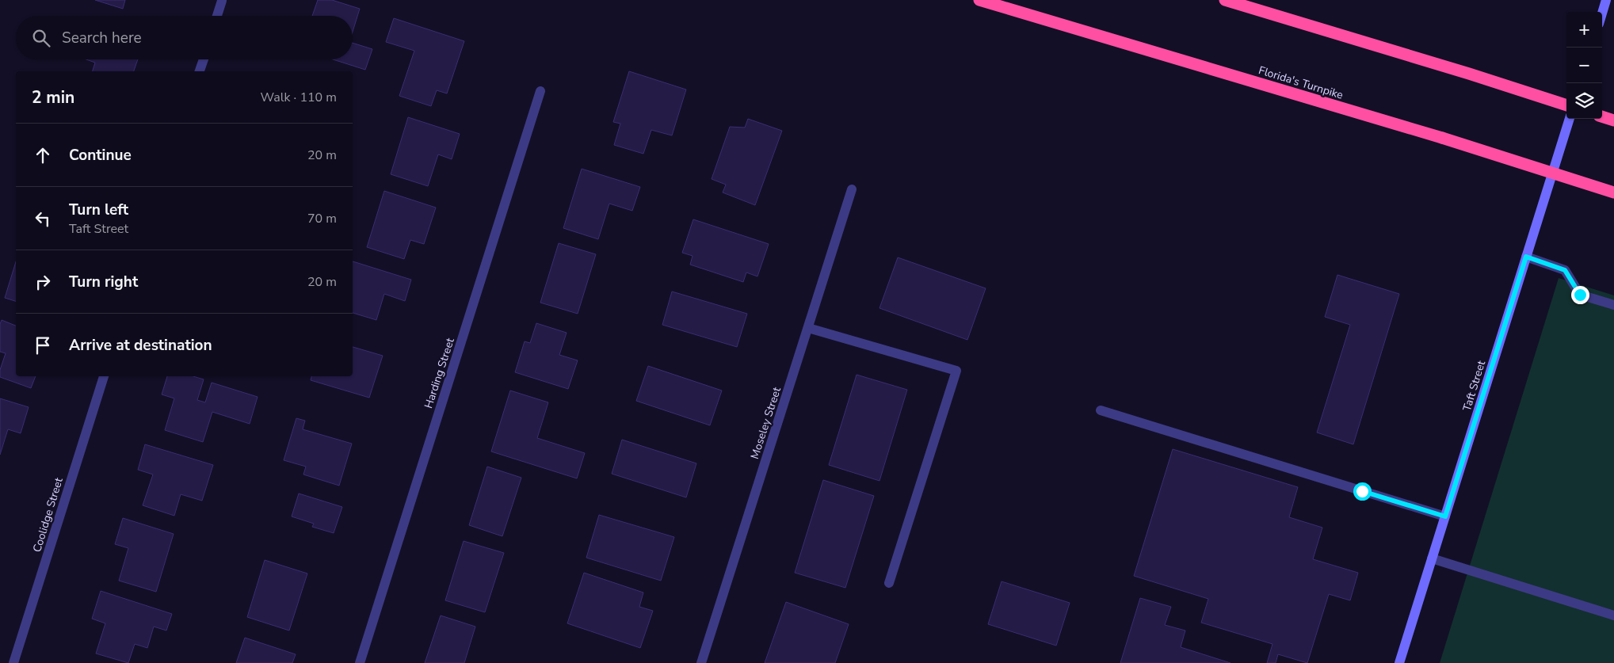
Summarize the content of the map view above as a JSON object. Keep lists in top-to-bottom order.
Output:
{
  "streets": {
    "highway": ["Florida's Turnpike"],
    "street": [
      "Harding Street",
      "Taft Street",
      "Moseley Street",
      "Coolidge Street"
    ]
  },
  "page": {
    "map_buttons": ["+", "−"],
    "search": "Search here",
    "heading": ["2 min", "Walk · 110 m"],
    "list": [
      ["Continue", "20 m"],
      ["Turn left", "Taft Street", "70 m"],
      ["Turn right", "20 m"],
      "Arrive at destination"
    ]
  }
}
